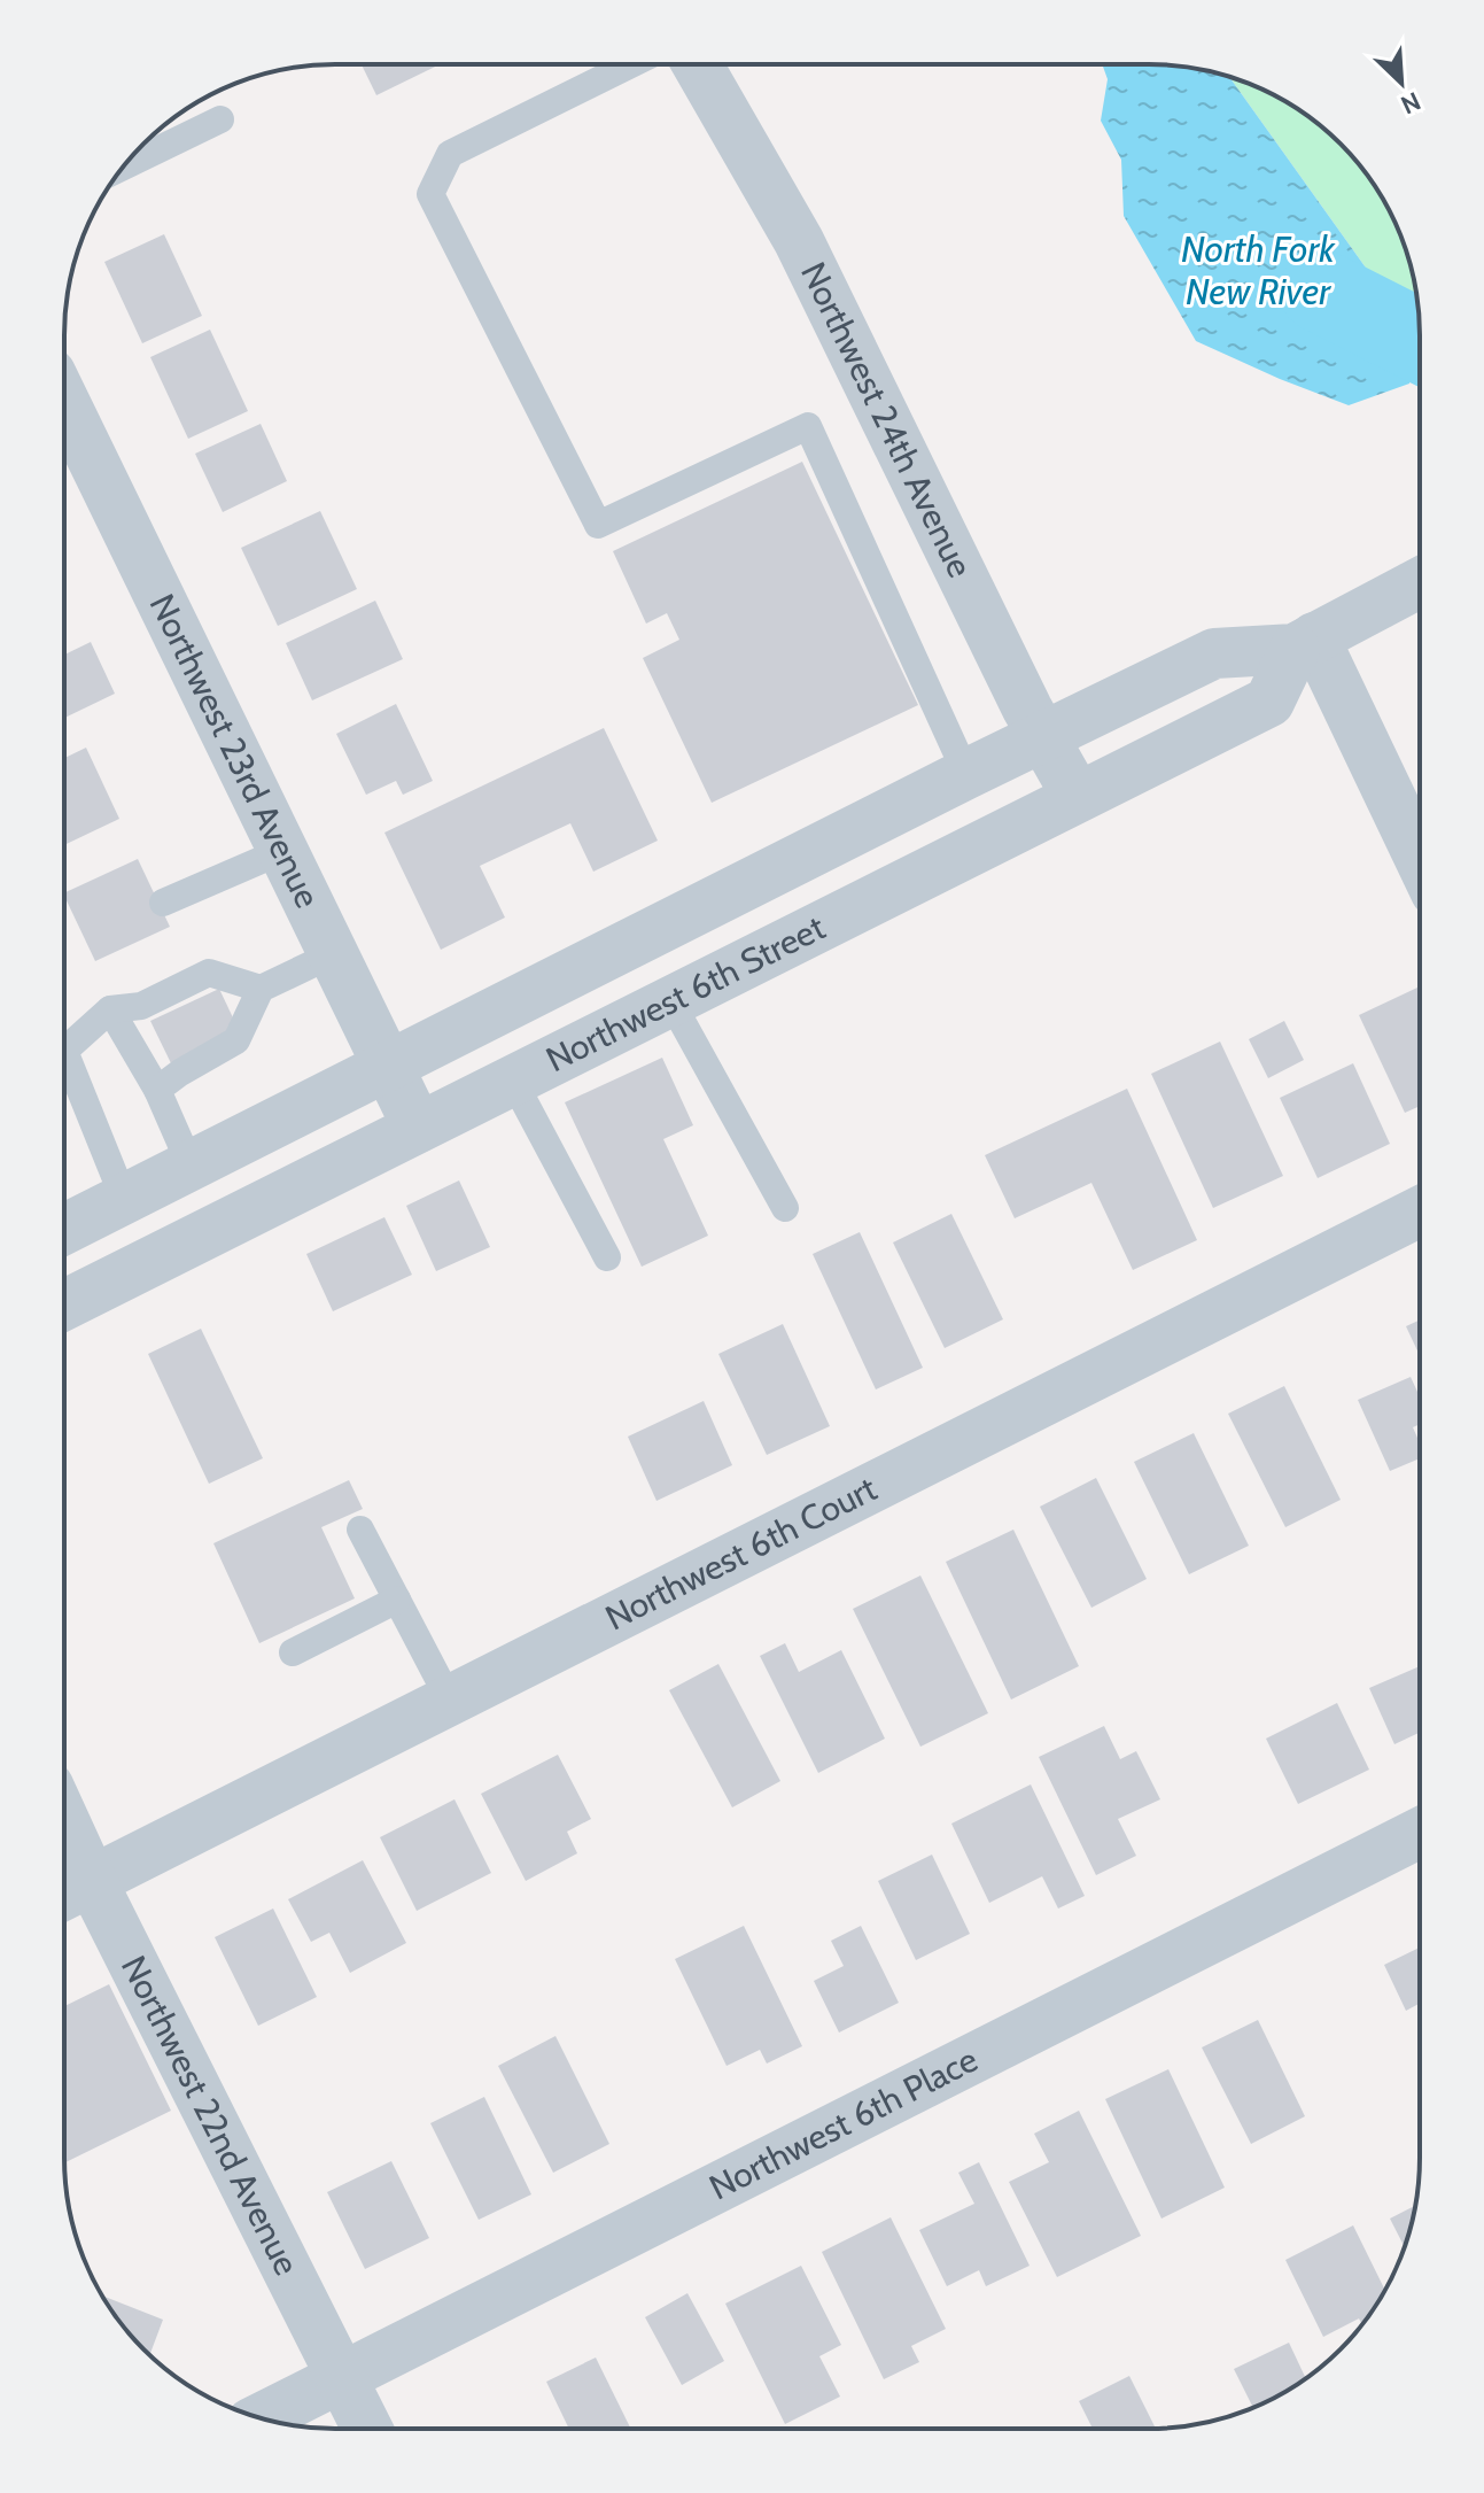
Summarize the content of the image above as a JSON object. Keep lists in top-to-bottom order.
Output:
{
  "streets": {
    "street": [
      "Northwest 24th Avenue",
      "Northwest 23rd Avenue",
      "Northwest 6th Street",
      "Northwest 6th Court",
      "Northwest 22nd Avenue",
      "Northwest 6th Place"
    ]
  },
  "crossings": [
    ["Northwest 24th Avenue", "Northwest 6th Street"],
    ["Northwest 23rd Avenue", "Northwest 6th Street"],
    ["Northwest 6th Court", "Northwest 22nd Avenue"],
    ["Northwest 22nd Avenue", "Northwest 6th Place"]
  ],
  "water": ["North Fork New River"],
  "north": "bottom right"
}
